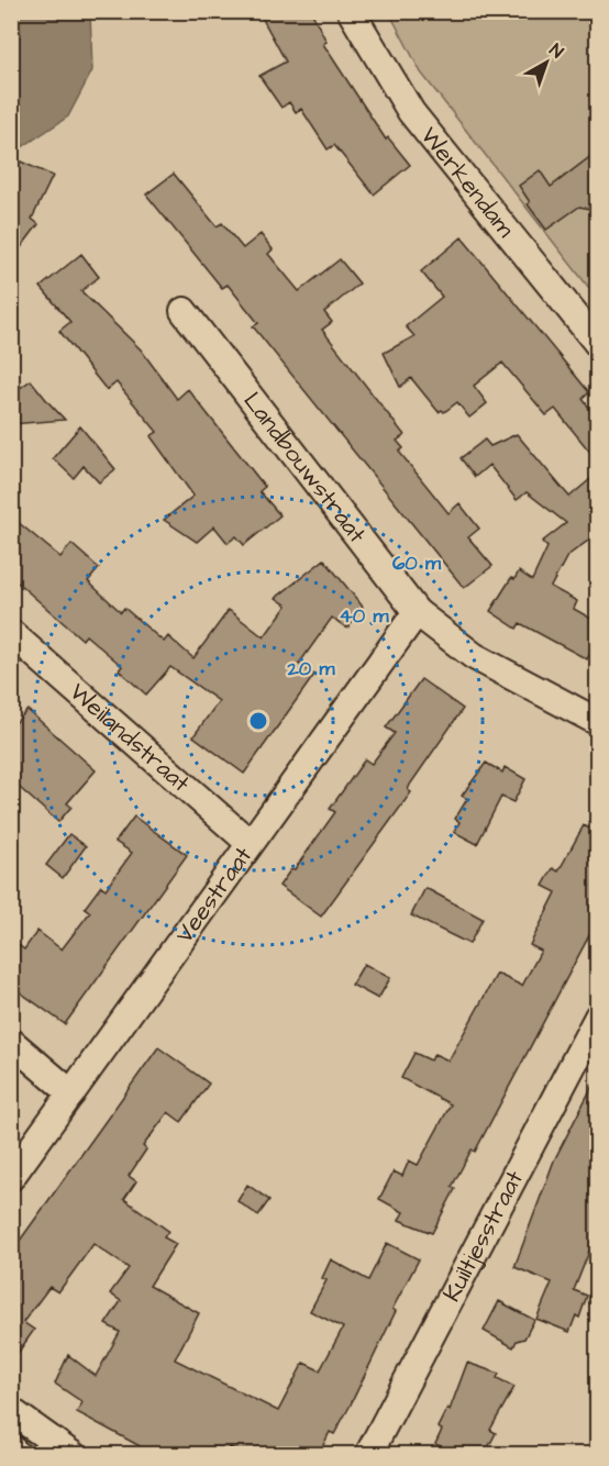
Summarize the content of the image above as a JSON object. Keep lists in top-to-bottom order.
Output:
{
  "streets": {
    "street": [
      "Werkendam",
      "Landbouwstraat",
      "Weilandstraat",
      "Veestraat",
      "Kuiltjesstraat"
    ]
  },
  "crossings": [
    ["Landbouwstraat", "Veestraat"],
    ["Weilandstraat", "Veestraat"]
  ],
  "north": "top right",
  "rings": ["60 m", "40 m", "20 m"]
}
